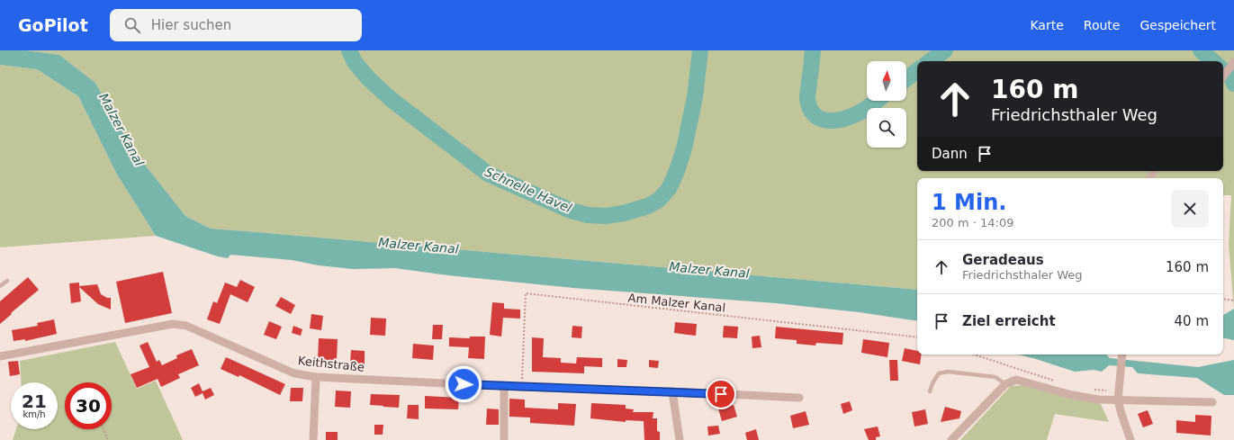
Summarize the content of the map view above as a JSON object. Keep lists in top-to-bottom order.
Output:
{
  "streets": {
    "street": ["Keithstraße"],
    "path": ["Am Malzer Kanal"]
  },
  "crossings": [
    ["Am Malzer Kanal", "Keithstraße"]
  ],
  "water": ["Malzer Kanal", "Schnelle Havel"],
  "north": "top",
  "page": {
    "header": "GoPilot",
    "search": "Hier suchen",
    "nav": ["Karte", "Route", "Gespeichert"],
    "turn": ["160 m", "Friedrichsthaler Weg"],
    "then": "Dann",
    "heading": ["1 Min.", "200 m · 14:09"],
    "list": [
      {
        "name": "Geradeaus",
        "note": "Friedrichsthaler Weg",
        "value": "160 m"
      },
      {
        "name": "Ziel erreicht",
        "value": "40 m"
      }
    ],
    "speed": "21 km/h",
    "limit": "30"
  }
}
